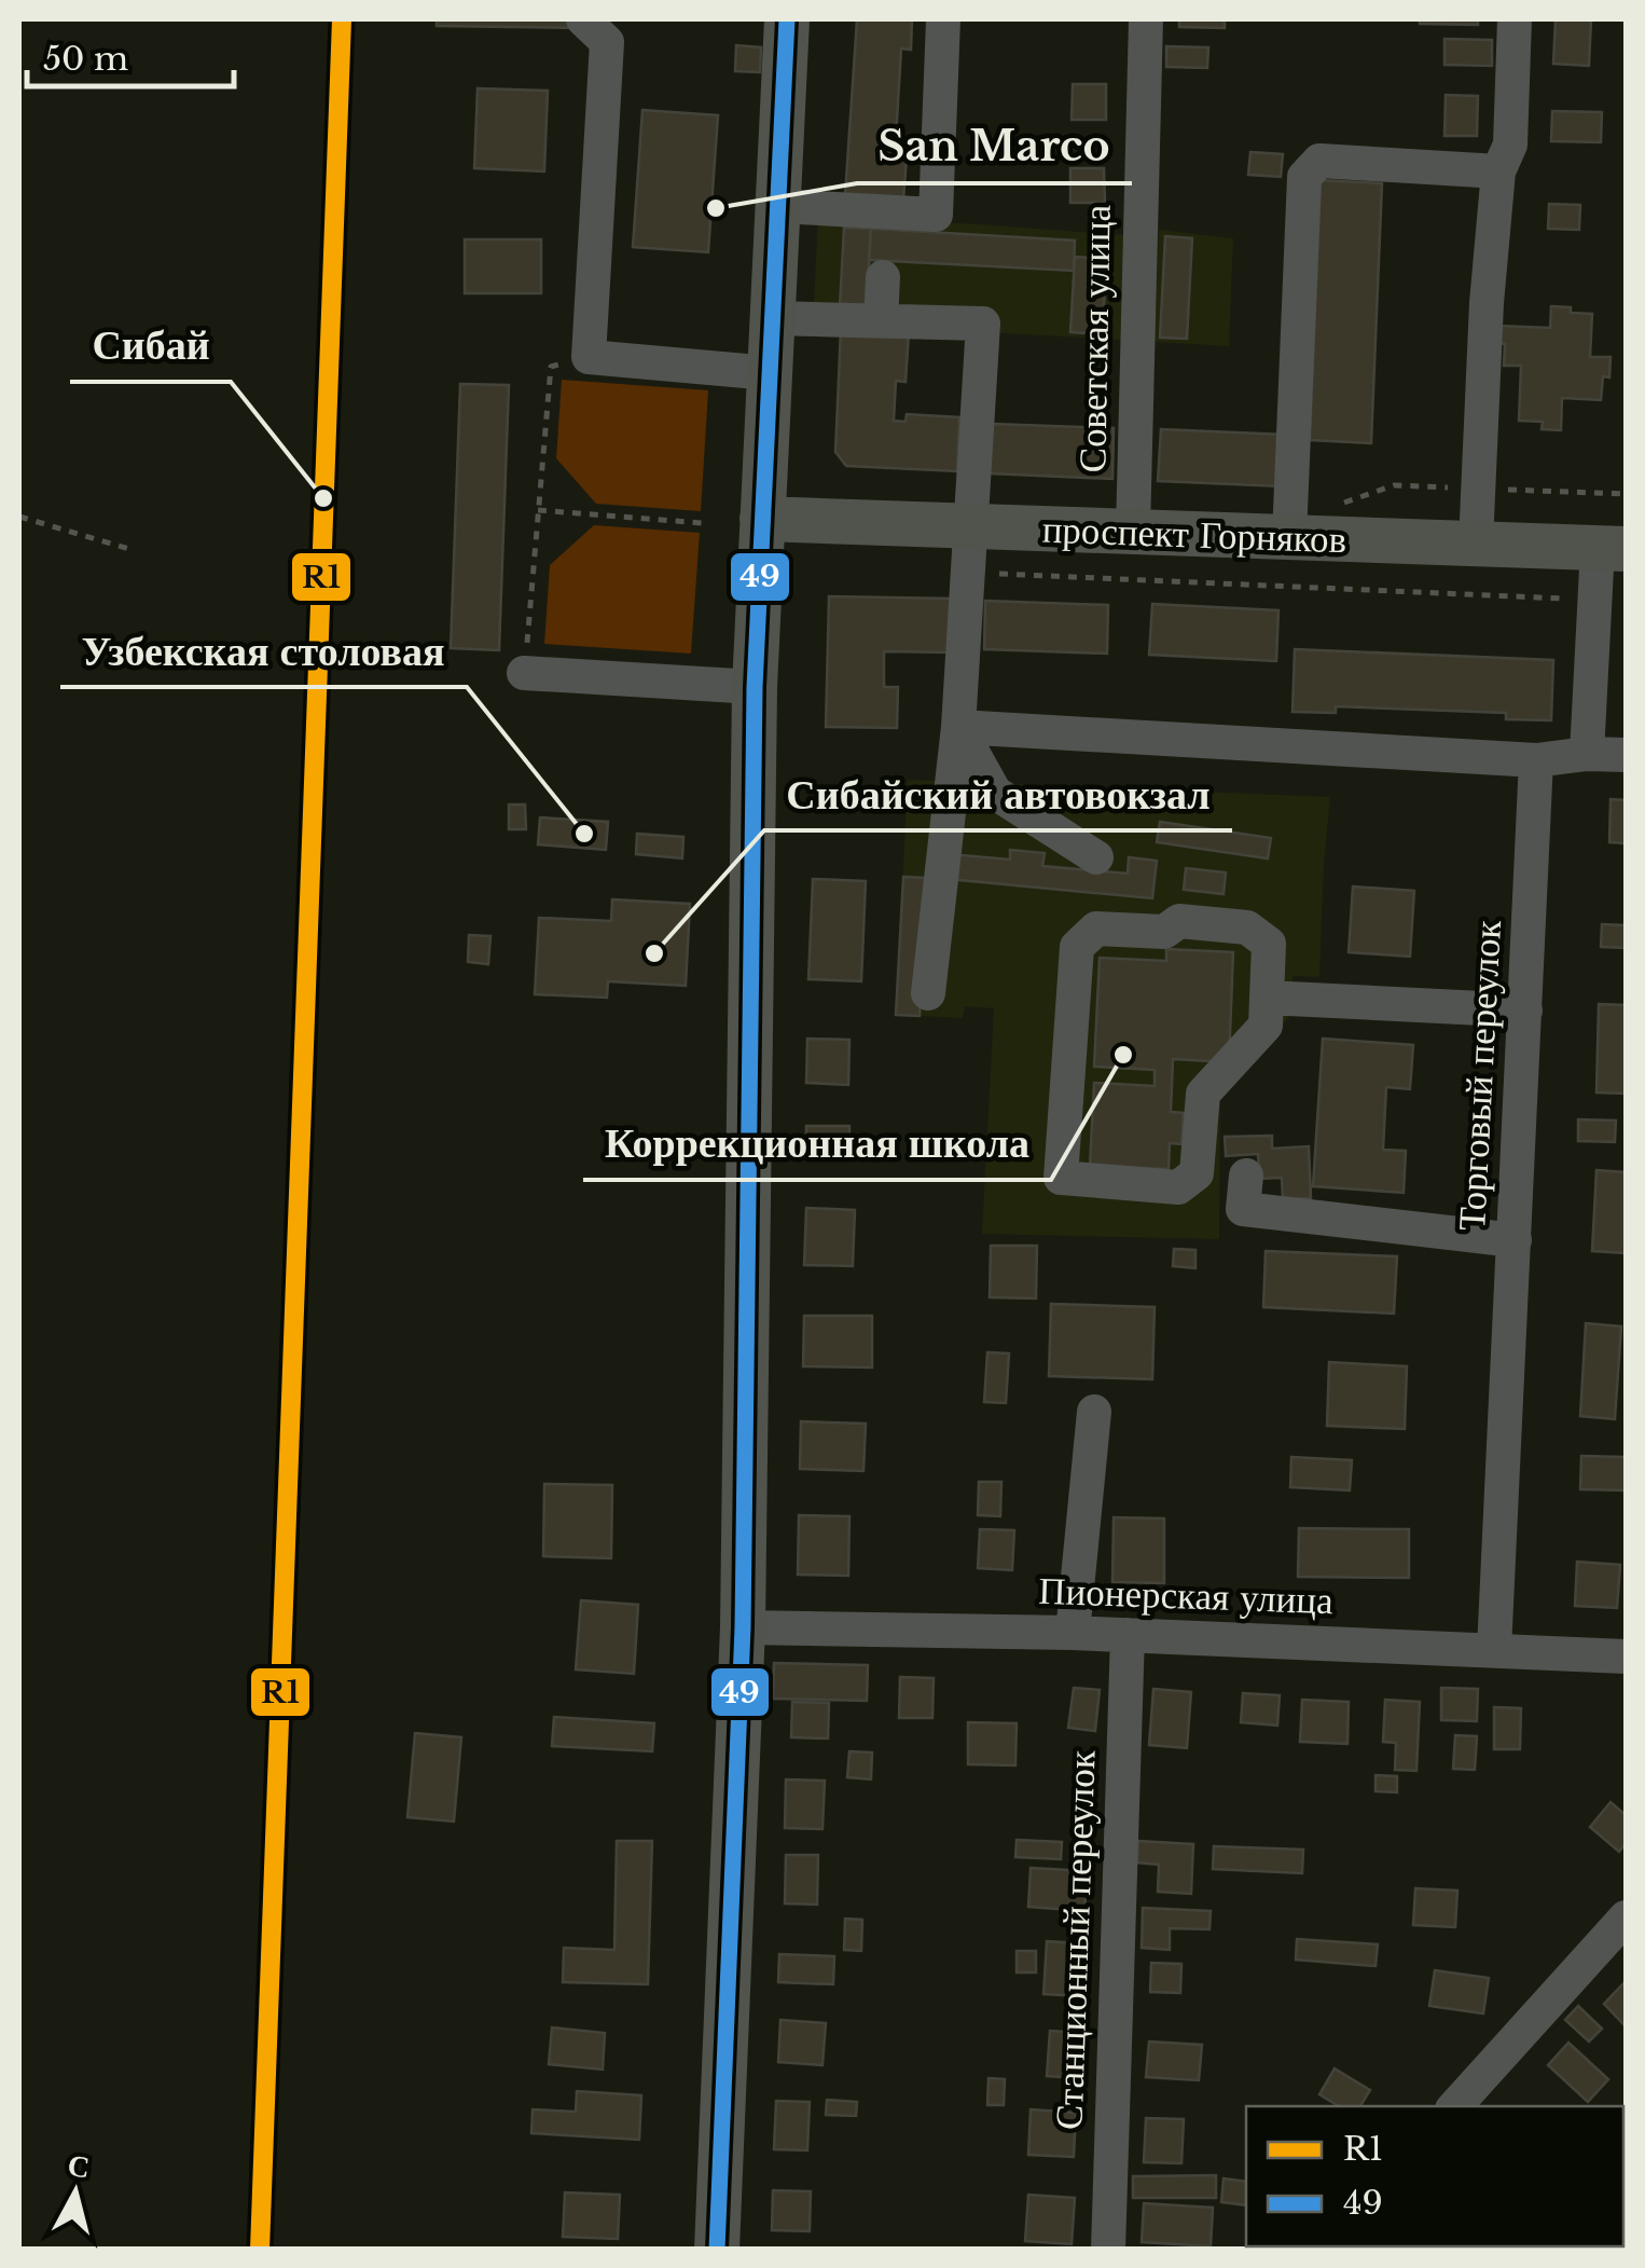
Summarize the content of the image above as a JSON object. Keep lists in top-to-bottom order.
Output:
{
  "streets": {
    "main road": ["проспект Горняков"],
    "street": [
      "Советская улица",
      "Торговый переулок",
      "Пионерская улица",
      "Станционный переулок"
    ]
  },
  "crossings": [
    ["Советская улица", "проспект Горняков"],
    ["Торговый переулок", "Пионерская улица"],
    ["Пионерская улица", "Станционный переулок"]
  ],
  "places": [
    "San Marco",
    "Сибай",
    "Узбекская столовая",
    "Сибайский автовокзал",
    "Коррекционная школа"
  ],
  "lines": ["transit line R1", "transit line 49"],
  "legend": ["R1", "49"],
  "scale_bar": "50 m",
  "north": "top"
}
